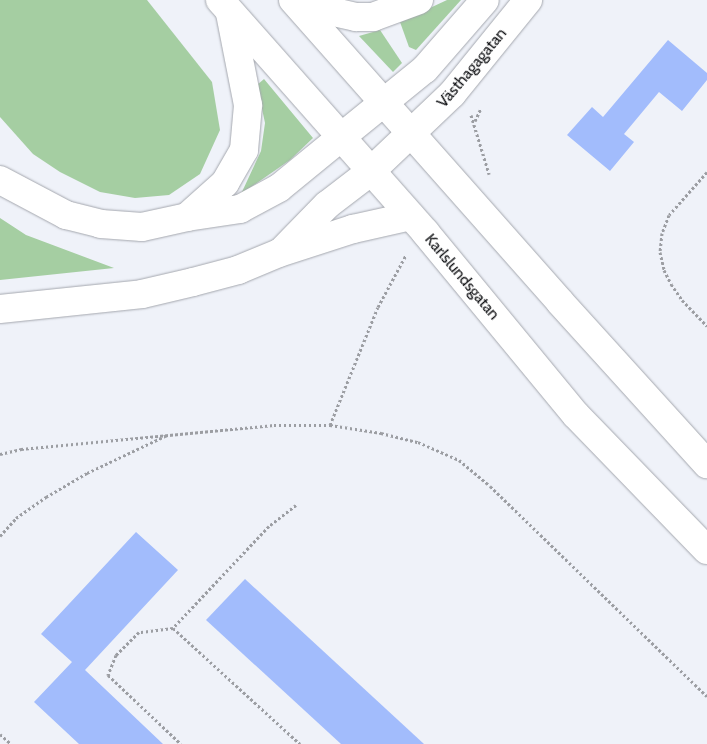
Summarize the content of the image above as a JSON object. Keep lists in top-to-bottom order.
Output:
{
  "streets": {
    "main road": ["Västhagagatan", "Karlslundsgatan"]
  },
  "crossings": [
    ["Västhagagatan", "Karlslundsgatan"]
  ]
}
